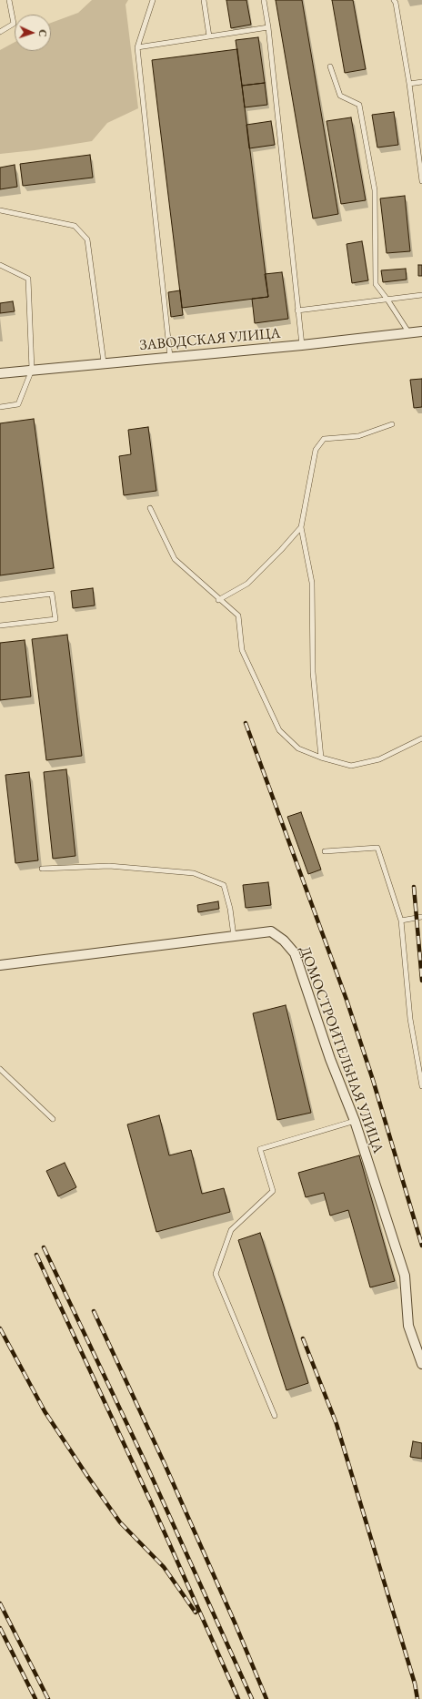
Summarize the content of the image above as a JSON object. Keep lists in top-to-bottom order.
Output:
{
  "streets": {
    "street": ["ЗАВОДСКАЯ УЛИЦА", "ДОМОСТРОИТЕЛЬНАЯ УЛИЦА"]
  },
  "north": "right"
}
